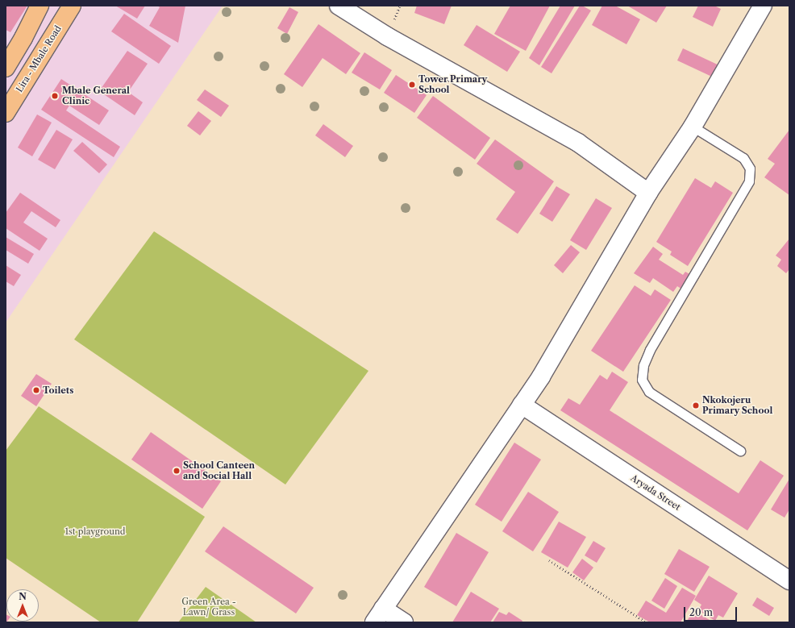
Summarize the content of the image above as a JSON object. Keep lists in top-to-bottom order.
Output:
{
  "streets": {
    "main road": ["Lira - Mbale Road"],
    "street": ["Aryada Street"]
  },
  "parks": ["1st playground", "Green Area - Lawn/ Grass"],
  "places": [
    "Tower Primary School",
    "Mbale General Clinic",
    "Toilets",
    "Nkokojeru Primary School",
    "School Canteen and Social Hall"
  ],
  "scale_bar": "20 m",
  "north": "top"
}
